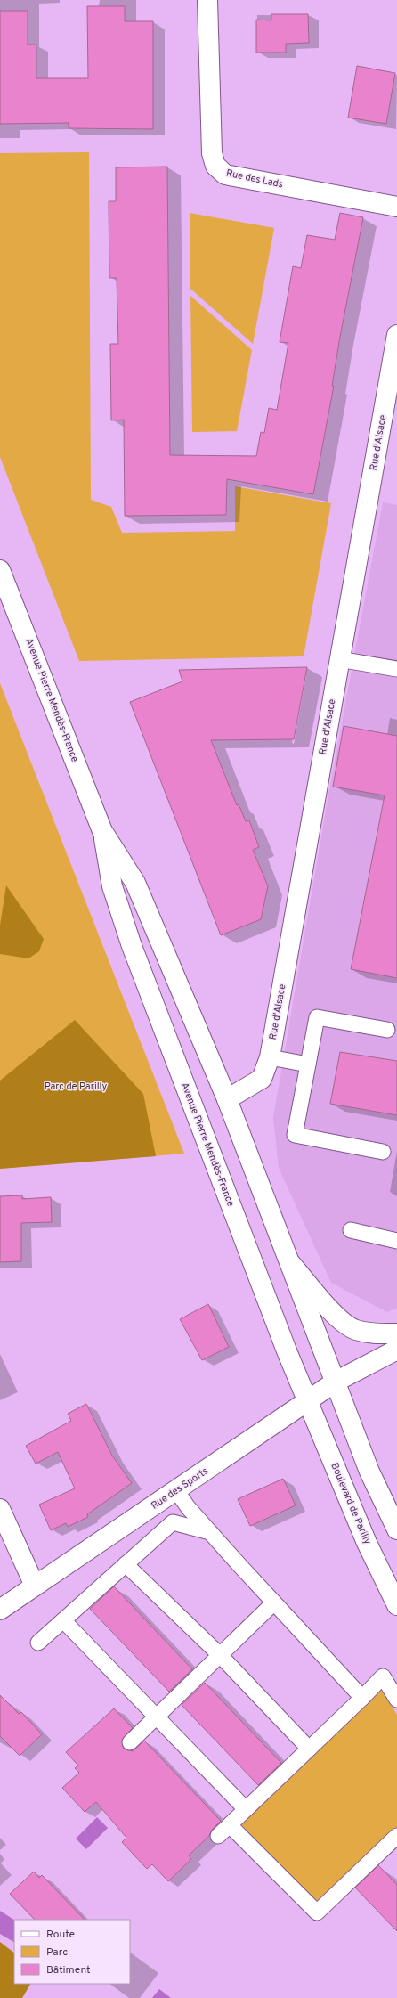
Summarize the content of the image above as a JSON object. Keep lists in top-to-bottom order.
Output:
{
  "streets": {
    "main road": [
      "Rue des Lads",
      "Rue d'Alsace",
      "Avenue Pierre Mendès-France",
      "Rue des Sports",
      "Boulevard de Parilly"
    ]
  },
  "crossings": [
    ["Avenue Pierre Mendès-France", "Rue des Sports"],
    ["Avenue Pierre Mendès-France", "Boulevard de Parilly"],
    ["Rue des Sports", "Boulevard de Parilly"]
  ],
  "parks": ["Parc de Parilly"],
  "legend": ["Route", "Parc", "Bâtiment"]
}
